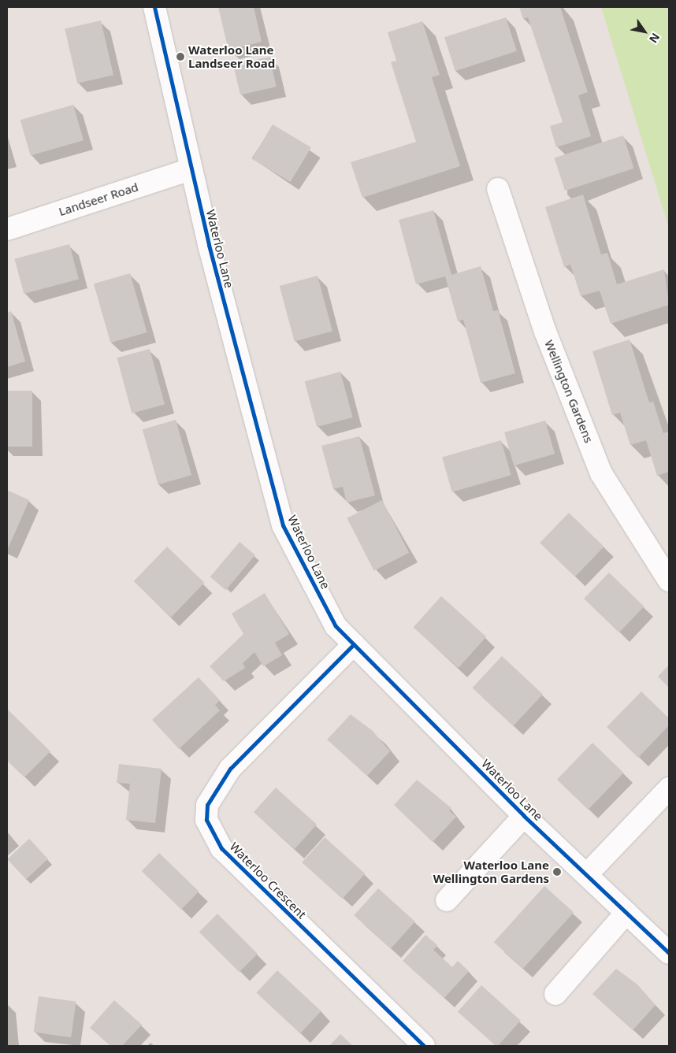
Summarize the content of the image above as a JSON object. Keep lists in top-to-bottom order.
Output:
{
  "streets": {
    "street": [
      "Landseer Road",
      "Waterloo Lane",
      "Wellington Gardens",
      "Waterloo Crescent"
    ]
  },
  "crossings": [
    ["Landseer Road", "Waterloo Lane"],
    ["Waterloo Lane", "Waterloo Crescent"]
  ],
  "places": ["Waterloo Lane Landseer Road", "Waterloo Lane Wellington Gardens"],
  "north": "bottom right"
}
